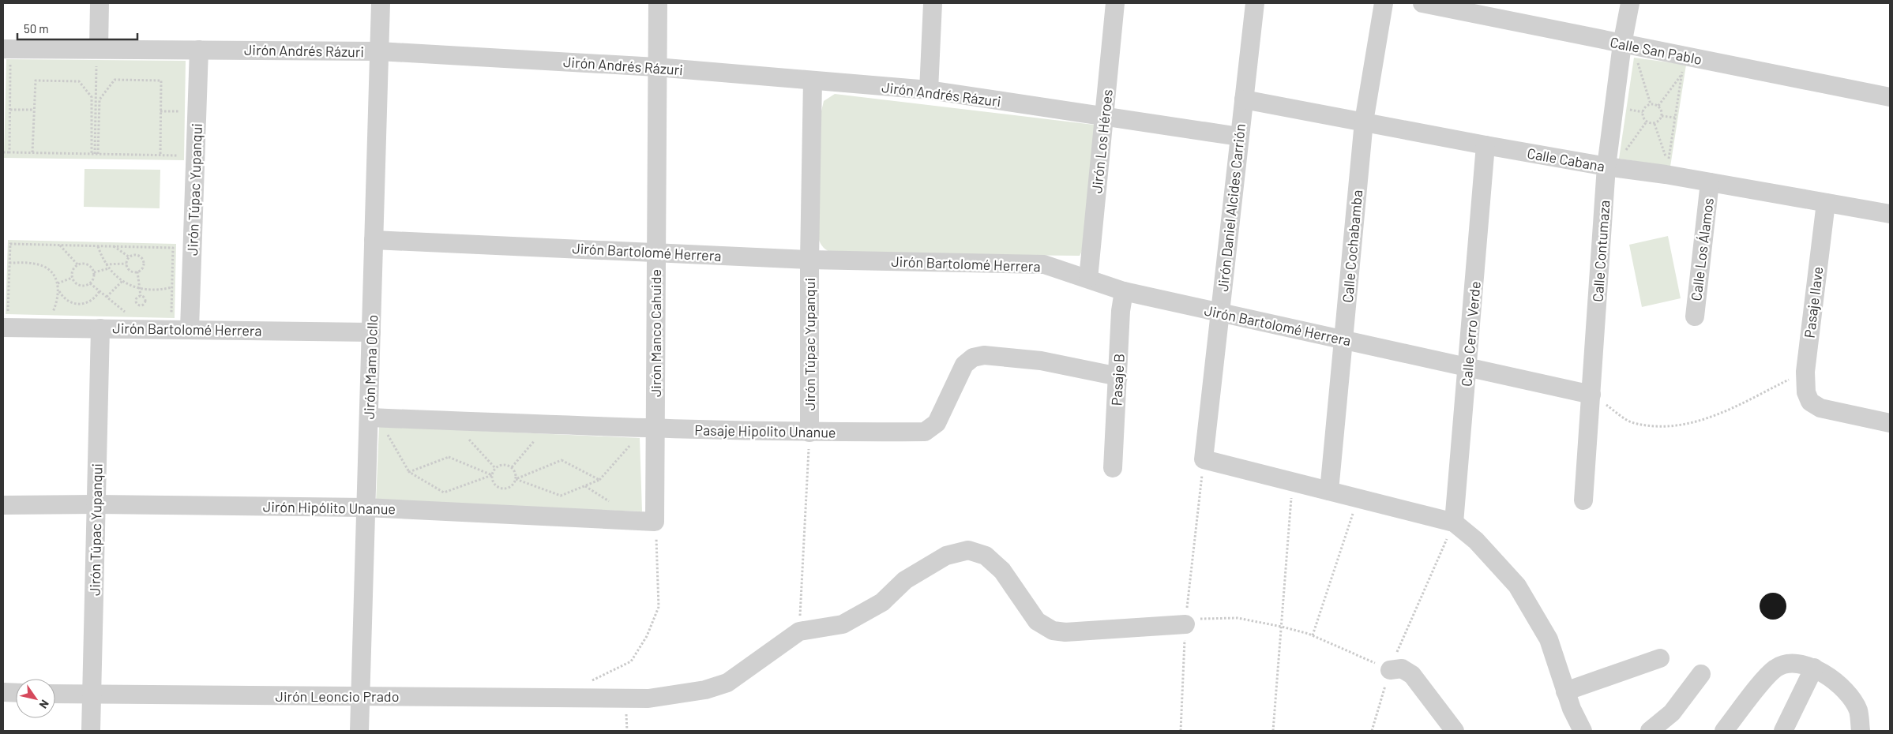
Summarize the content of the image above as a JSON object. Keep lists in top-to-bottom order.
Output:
{
  "streets": {
    "street": [
      "Jirón Andrés Rázuri",
      "Calle San Pablo",
      "Jirón Los Héroes",
      "Calle Cabana",
      "Jirón Túpac Yupanqui",
      "Jirón Daniel Alcides Carrión",
      "Calle Cochabamba",
      "Calle Los Álamos",
      "Calle Contumaza",
      "Jirón Bartolomé Herrera",
      "Pasaje Ilave",
      "Jirón Manco Cahuide",
      "Calle Cerro Verde",
      "Jirón Mama Ocllo",
      "Pasaje B",
      "Pasaje Hipolito Unanue",
      "Jirón Hipólito Unanue",
      "Jirón Leoncio Prado"
    ]
  },
  "crossings": [
    ["Jirón Andrés Rázuri", "Jirón Los Héroes"],
    ["Jirón Andrés Rázuri", "Jirón Túpac Yupanqui"],
    ["Jirón Andrés Rázuri", "Jirón Daniel Alcides Carrión"],
    ["Jirón Andrés Rázuri", "Jirón Manco Cahuide"],
    ["Jirón Andrés Rázuri", "Jirón Mama Ocllo"],
    ["Calle San Pablo", "Calle Contumaza"],
    ["Jirón Los Héroes", "Jirón Bartolomé Herrera"],
    ["Calle Cabana", "Jirón Daniel Alcides Carrión"],
    ["Calle Cabana", "Calle Cochabamba"],
    ["Calle Cabana", "Calle Los Álamos"],
    ["Calle Cabana", "Calle Contumaza"],
    ["Calle Cabana", "Pasaje Ilave"],
    ["Calle Cabana", "Calle Cerro Verde"],
    ["Jirón Túpac Yupanqui", "Jirón Bartolomé Herrera"],
    ["Jirón Túpac Yupanqui", "Pasaje Hipolito Unanue"],
    ["Jirón Túpac Yupanqui", "Jirón Hipólito Unanue"],
    ["Jirón Túpac Yupanqui", "Jirón Leoncio Prado"],
    ["Jirón Daniel Alcides Carrión", "Jirón Bartolomé Herrera"],
    ["Calle Cochabamba", "Jirón Bartolomé Herrera"],
    ["Calle Contumaza", "Jirón Bartolomé Herrera"],
    ["Jirón Bartolomé Herrera", "Jirón Manco Cahuide"],
    ["Jirón Bartolomé Herrera", "Calle Cerro Verde"],
    ["Jirón Bartolomé Herrera", "Jirón Mama Ocllo"],
    ["Jirón Bartolomé Herrera", "Pasaje B"],
    ["Jirón Manco Cahuide", "Pasaje Hipolito Unanue"],
    ["Jirón Manco Cahuide", "Jirón Hipólito Unanue"],
    ["Jirón Mama Ocllo", "Pasaje Hipolito Unanue"],
    ["Jirón Mama Ocllo", "Jirón Hipólito Unanue"],
    ["Jirón Mama Ocllo", "Jirón Leoncio Prado"],
    ["Pasaje B", "Pasaje Hipolito Unanue"]
  ],
  "scale_bar": "50 m",
  "north": "bottom right"
}
